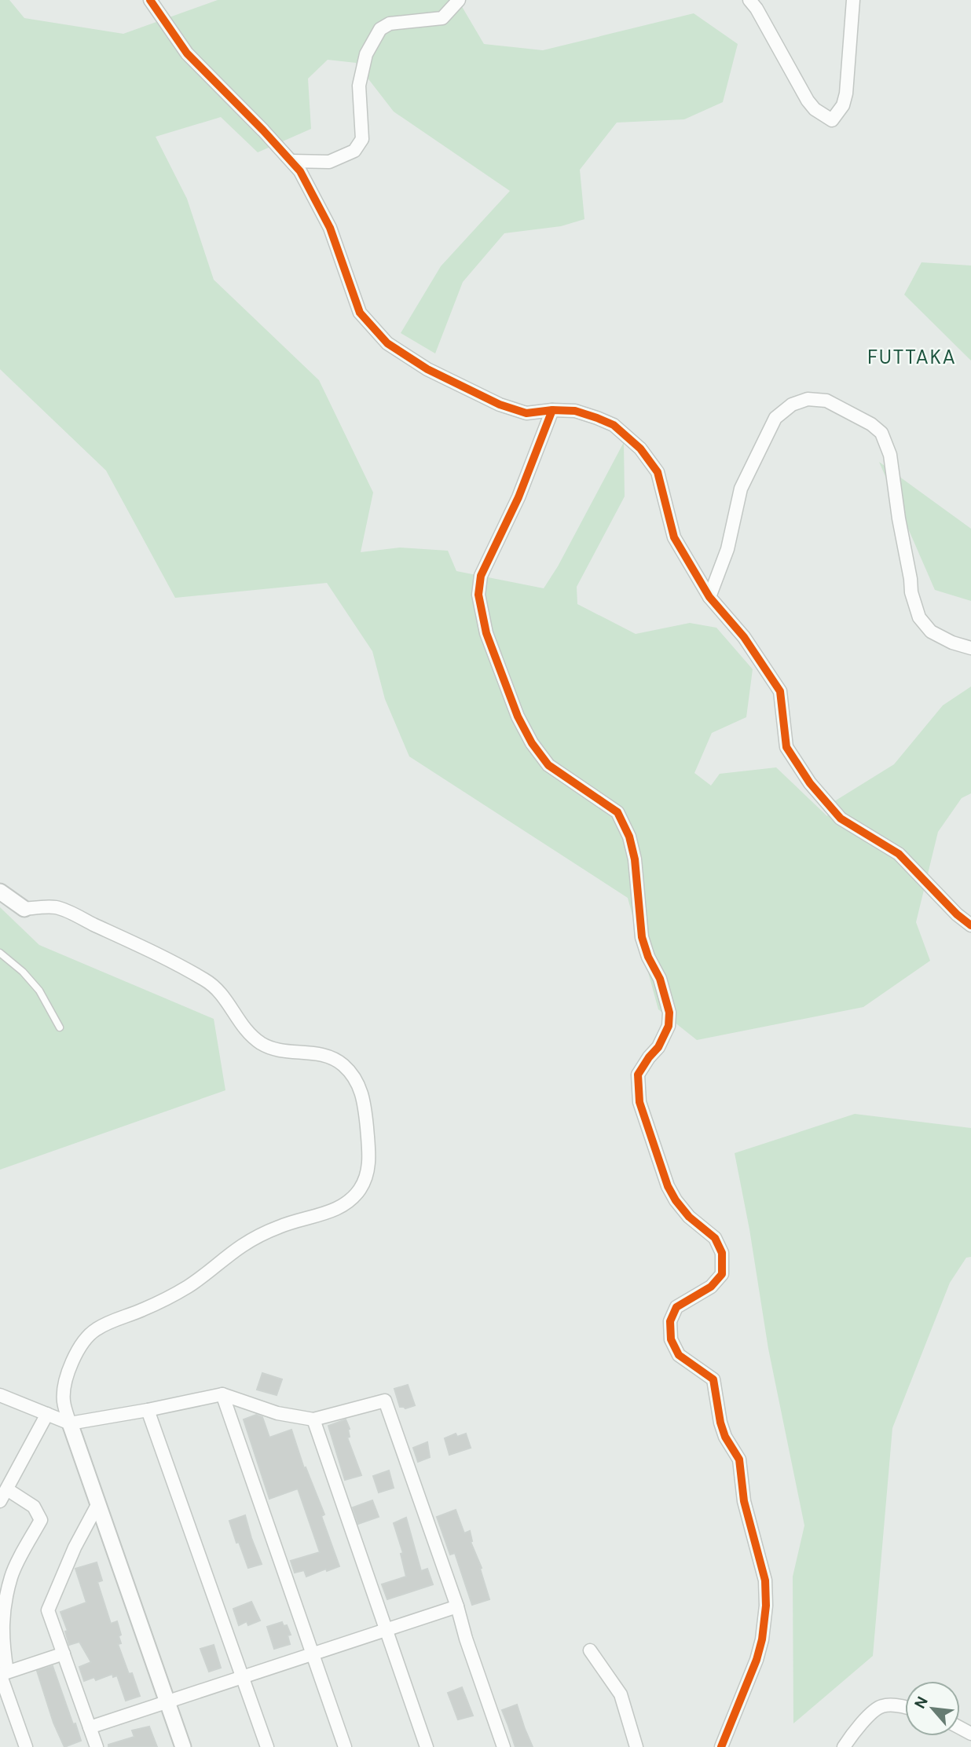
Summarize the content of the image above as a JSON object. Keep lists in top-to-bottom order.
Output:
{
  "districts": ["FUTTAKA"],
  "north": "top left"
}
